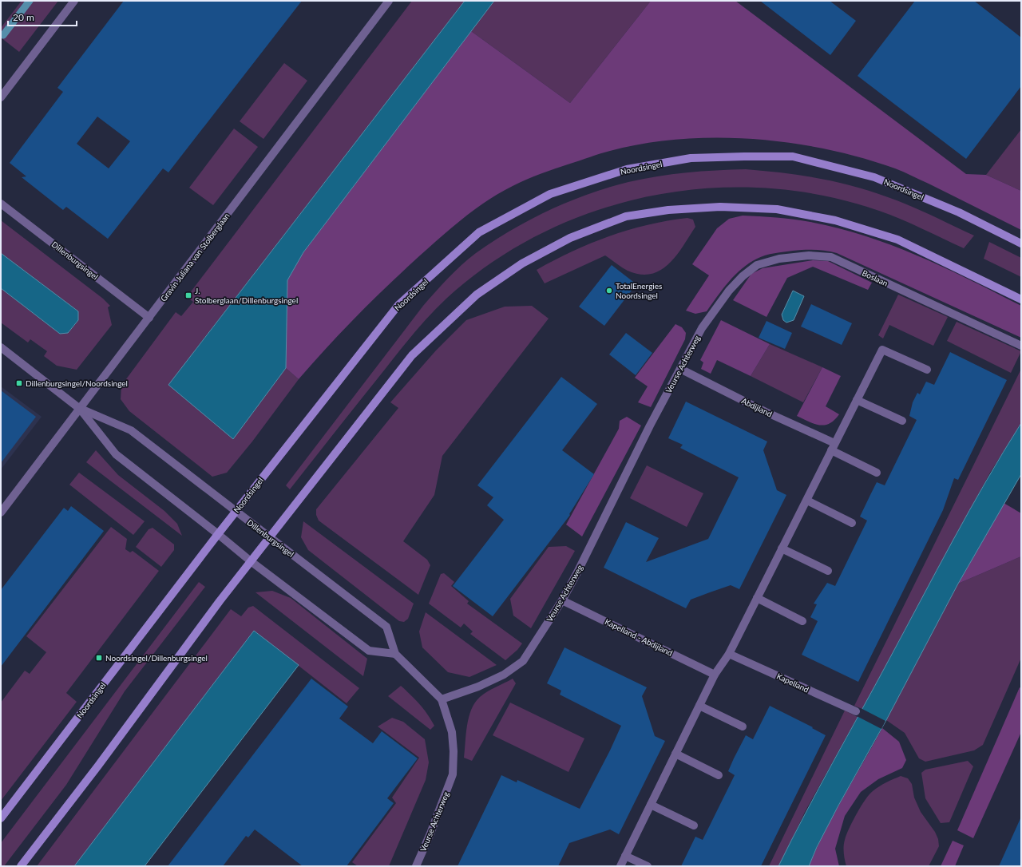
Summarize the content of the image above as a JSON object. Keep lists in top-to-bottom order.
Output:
{
  "streets": {
    "main road": ["Noordsingel"],
    "street": [
      "Gravin Juliana van Stolberglaan",
      "Dillenburgsingel",
      "Boslaan",
      "Veurse Achterweg",
      "Abdijland",
      "Kapelland - Abdijland",
      "Kapelland"
    ]
  },
  "crossings": [
    ["Noordsingel", "Dillenburgsingel"],
    ["Gravin Juliana van Stolberglaan", "Dillenburgsingel"],
    ["Dillenburgsingel", "Veurse Achterweg"],
    ["Boslaan", "Veurse Achterweg"],
    ["Veurse Achterweg", "Abdijland"],
    ["Veurse Achterweg", "Kapelland - Abdijland"]
  ],
  "places": {
    "other": ["TotalEnergies Noordsingel"],
    "transit": ["J. Stolberglaan/Dillenburgsingel", "Dillenburgsingel/Noordsingel", "Noordsingel/Dillenburgsingel"]
  },
  "scale_bar": "20 m"
}
